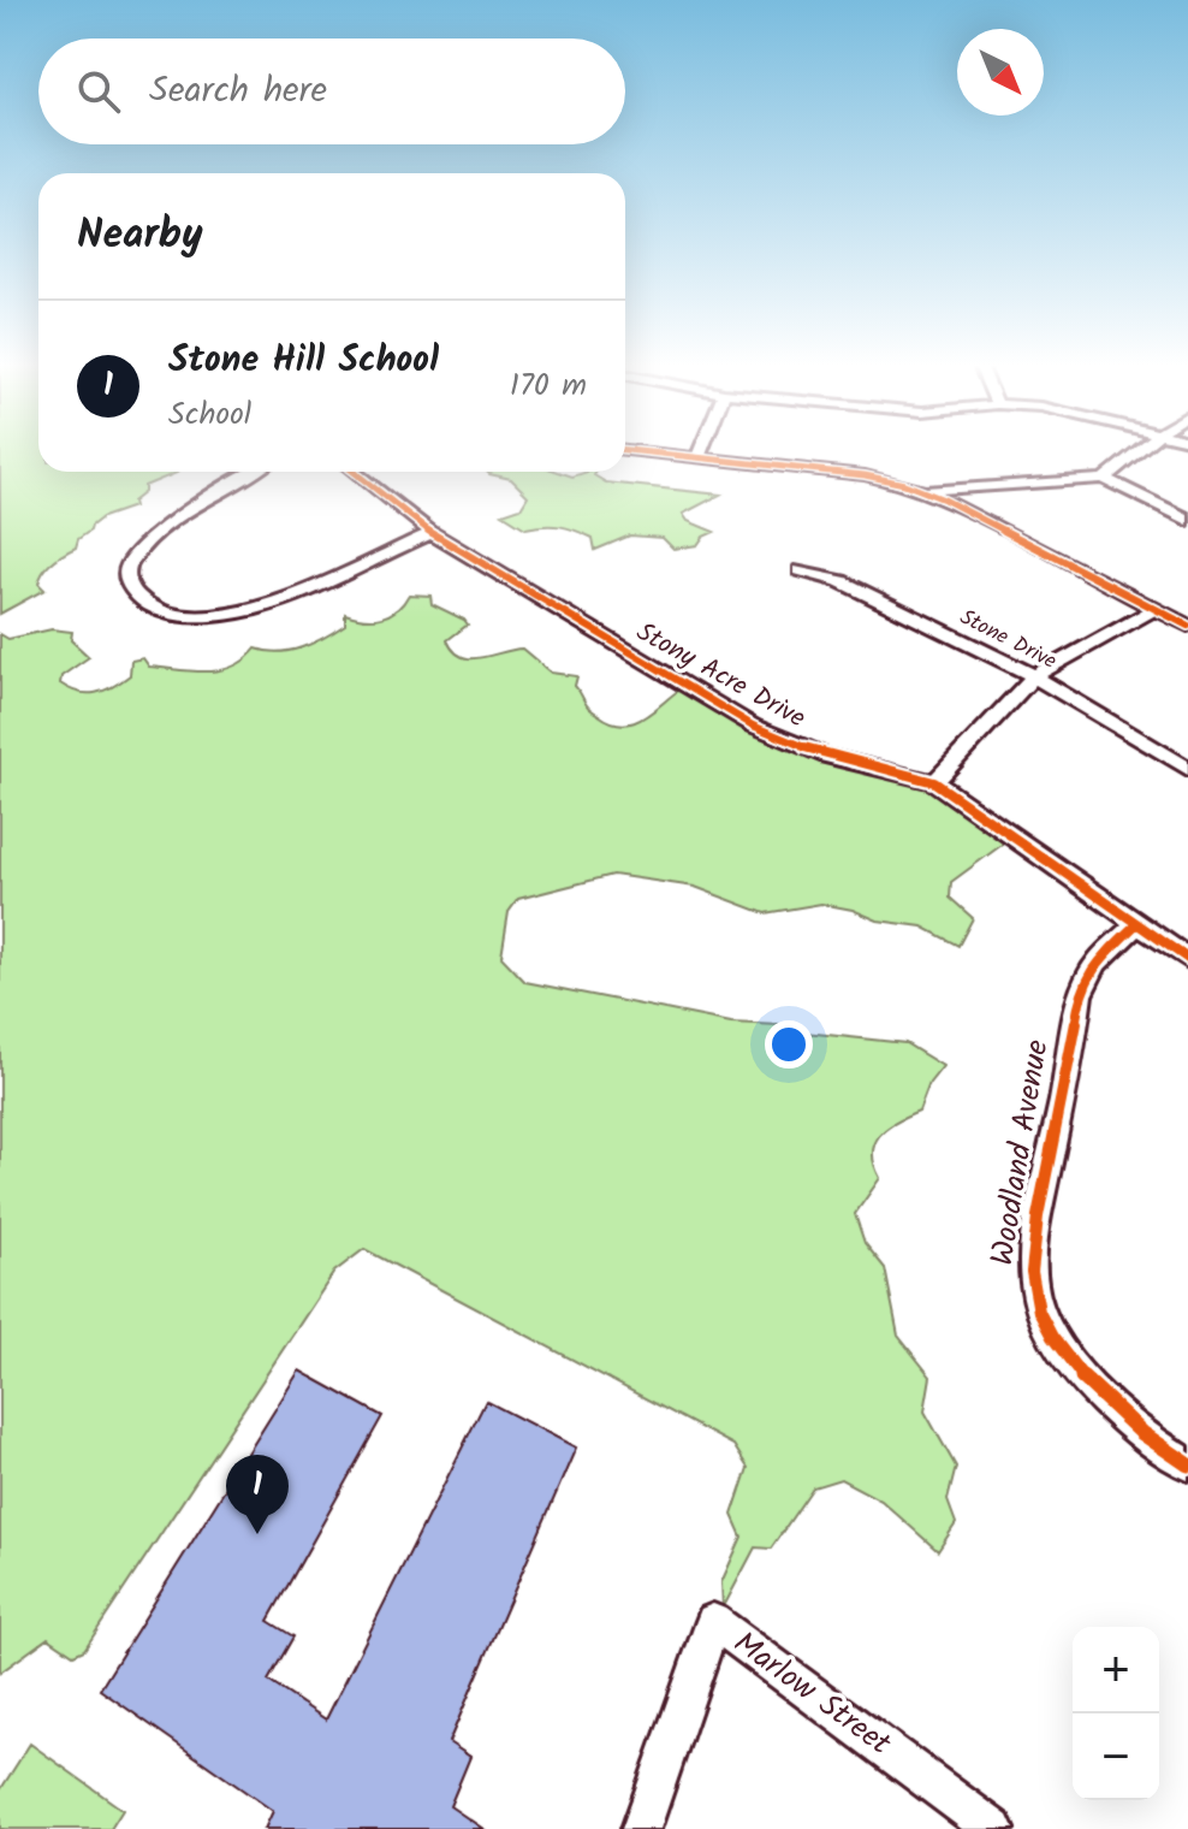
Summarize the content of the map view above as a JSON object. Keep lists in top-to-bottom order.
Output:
{
  "streets": {
    "street": [
      "Stone Drive",
      "Stony Acre Drive",
      "Woodland Avenue",
      "Marlow Street"
    ]
  },
  "crossings": [
    ["Stony Acre Drive", "Woodland Avenue"]
  ],
  "north": "bottom right",
  "page": {
    "search": "Search here",
    "heading": "Nearby",
    "list": [
      {
        "mark": "1",
        "name": "Stone Hill School",
        "note": "School",
        "value": "170 m"
      }
    ],
    "pins": "1",
    "map_buttons": ["+", "−"]
  }
}
